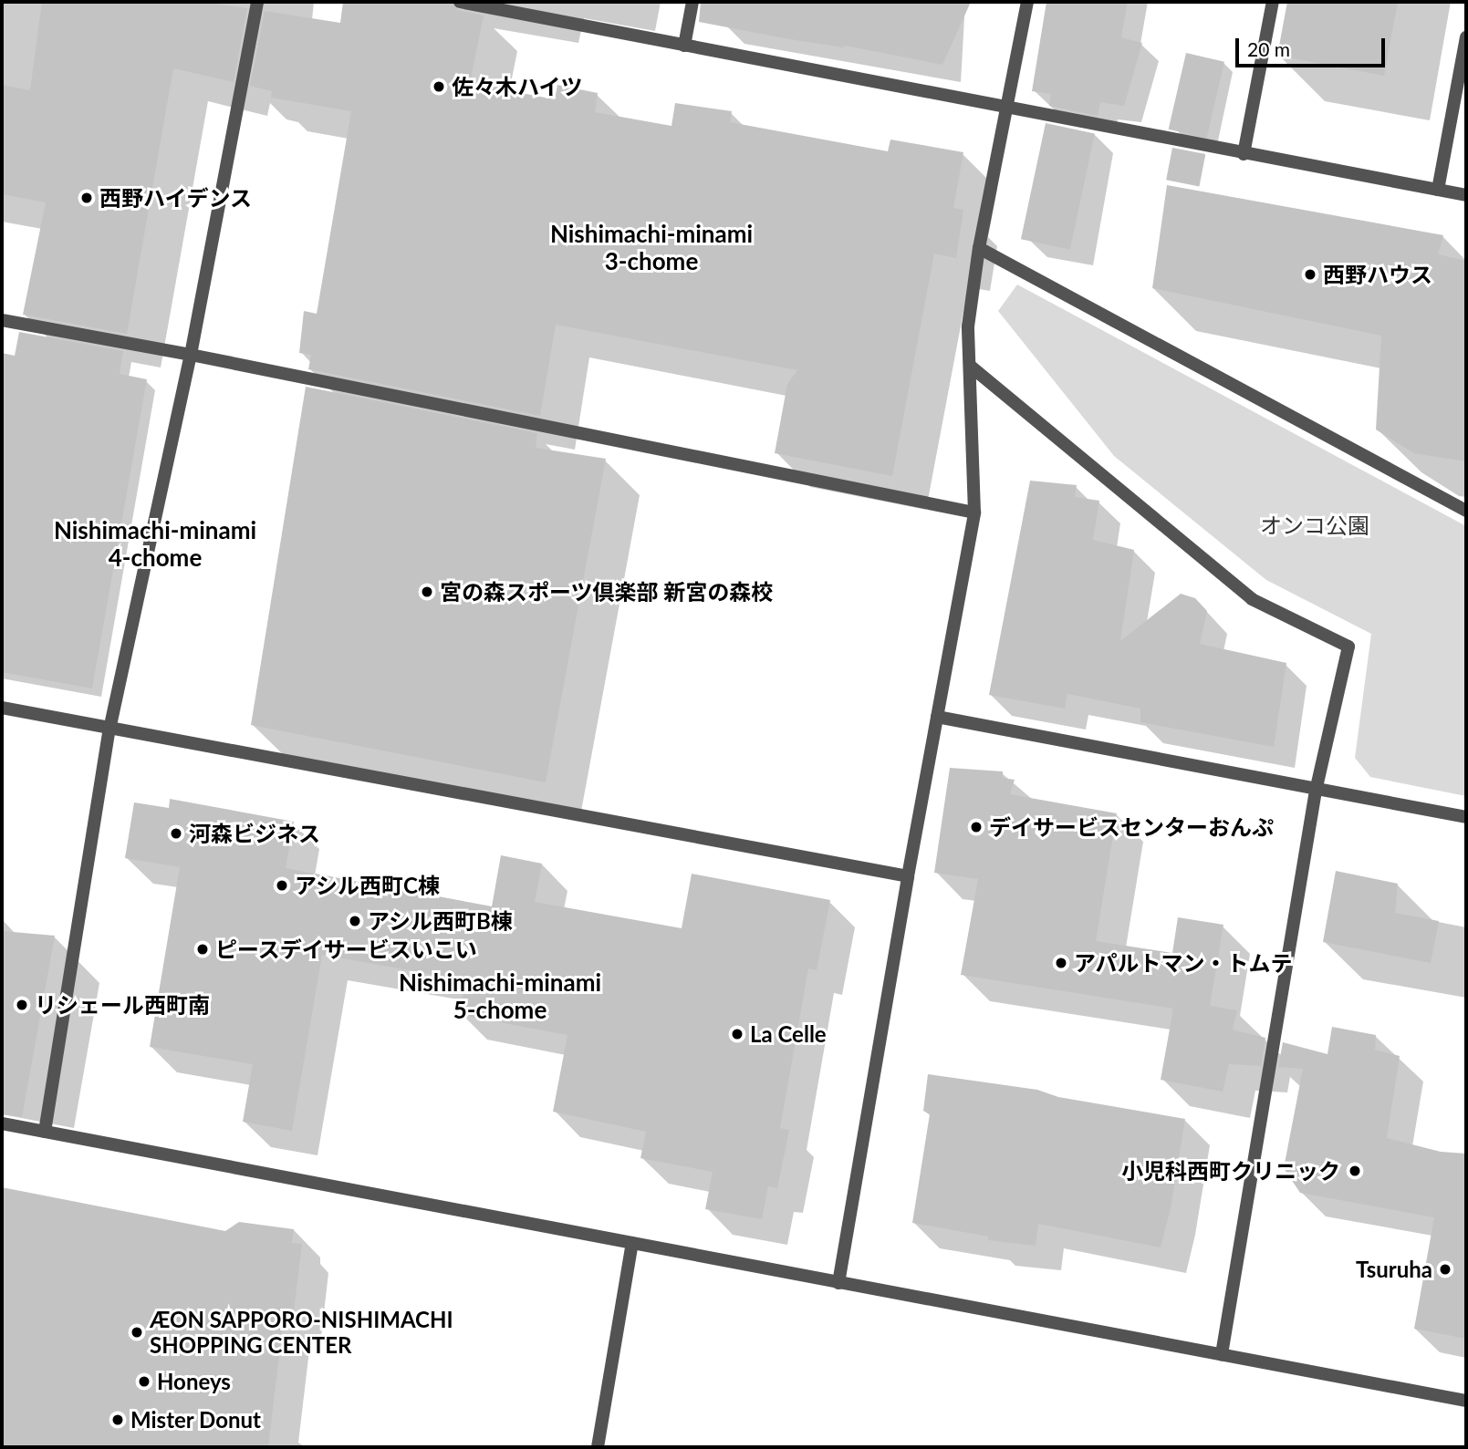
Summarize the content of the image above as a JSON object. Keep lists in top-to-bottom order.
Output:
{
  "districts": ["Nishimachi-minami 3-chome", "Nishimachi-minami 4-chome", "Nishimachi-minami 5-chome"],
  "parks": ["オンコ公園"],
  "places": [
    "佐々木ハイツ",
    "西野ハイデンス",
    "西野ハウス",
    "宮の森スポーツ倶楽部 新宮の森校",
    "デイサービスセンターおんぷ",
    "河森ビジネス",
    "アシル西町C棟",
    "アシル西町B棟",
    "ピースデイサービスいこい",
    "アパルトマン・トムテ",
    "リシェール西町南",
    "La Celle",
    "小児科西町クリニック",
    "Tsuruha",
    "ÆON SAPPORO-NISHIMACHI SHOPPING CENTER",
    "Honeys",
    "Mister Donut"
  ],
  "scale_bar": "20 m"
}
